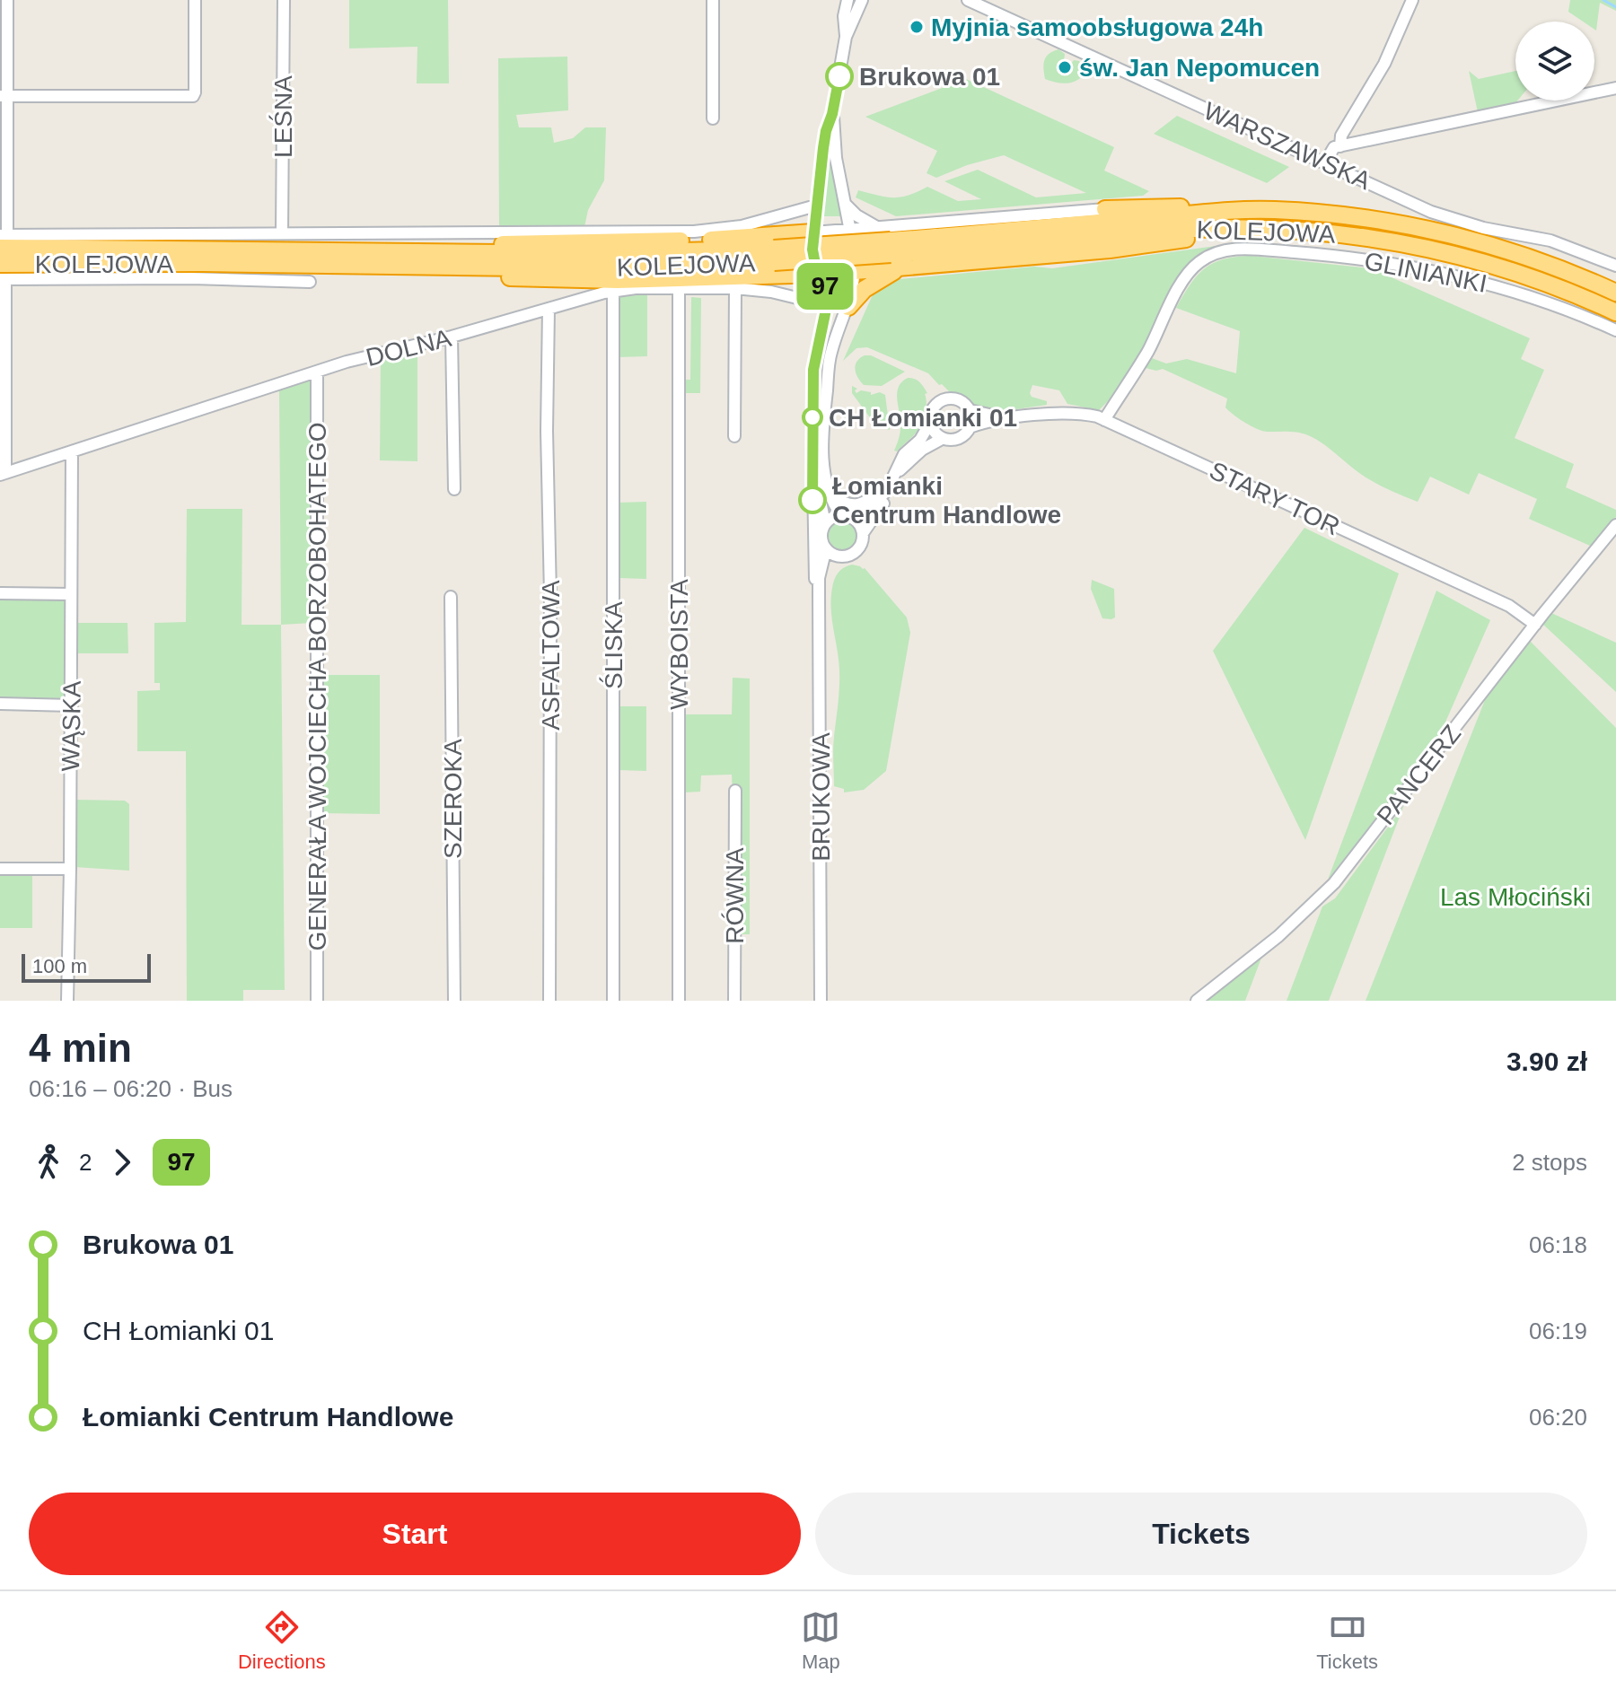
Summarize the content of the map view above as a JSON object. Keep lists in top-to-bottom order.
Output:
{
  "streets": {
    "highway": ["KOLEJOWA"],
    "street": [
      "LEŚNA",
      "WARSZAWSKA",
      "GLINIANKI",
      "DOLNA",
      "STARY TOR",
      "WYBOISTA",
      "ŚLISKA",
      "ASFALTOWA",
      "GENERAŁA WOJCIECHA BORZOBOHATEGO",
      "WĄSKA",
      "PANCERZ",
      "BRUKOWA",
      "SZEROKA",
      "RÓWNA"
    ]
  },
  "crossings": [
    ["LEŚNA", "KOLEJOWA"],
    ["GLINIANKI", "STARY TOR"],
    ["DOLNA", "WYBOISTA"],
    ["DOLNA", "ŚLISKA"],
    ["DOLNA", "ASFALTOWA"],
    ["DOLNA", "GENERAŁA WOJCIECHA BORZOBOHATEGO"],
    ["DOLNA", "WĄSKA"],
    ["STARY TOR", "PANCERZ"]
  ],
  "parks": ["Las Młociński"],
  "places": [
    "Myjnia samoobsługowa 24h",
    "św. Jan Nepomucen",
    "Brukowa 01",
    "CH Łomianki 01",
    "Łomianki Centrum Handlowe"
  ],
  "lines": ["bus line 97"],
  "scale_bar": "100 m",
  "page": {
    "on_map": "97",
    "scale": "100 m",
    "heading": ["4 min", "06:16 – 06:20 · Bus", "3.90 zł"],
    "legs": ["2", "97", "2 stops"],
    "list": [
      {
        "name": "Brukowa 01",
        "value": "06:18"
      },
      {
        "name": "CH Łomianki 01",
        "value": "06:19"
      },
      {
        "name": "Łomianki Centrum Handlowe",
        "value": "06:20"
      }
    ],
    "buttons": ["Start", "Tickets"],
    "tabs": ["Directions", "Map", "Tickets"]
  }
}
